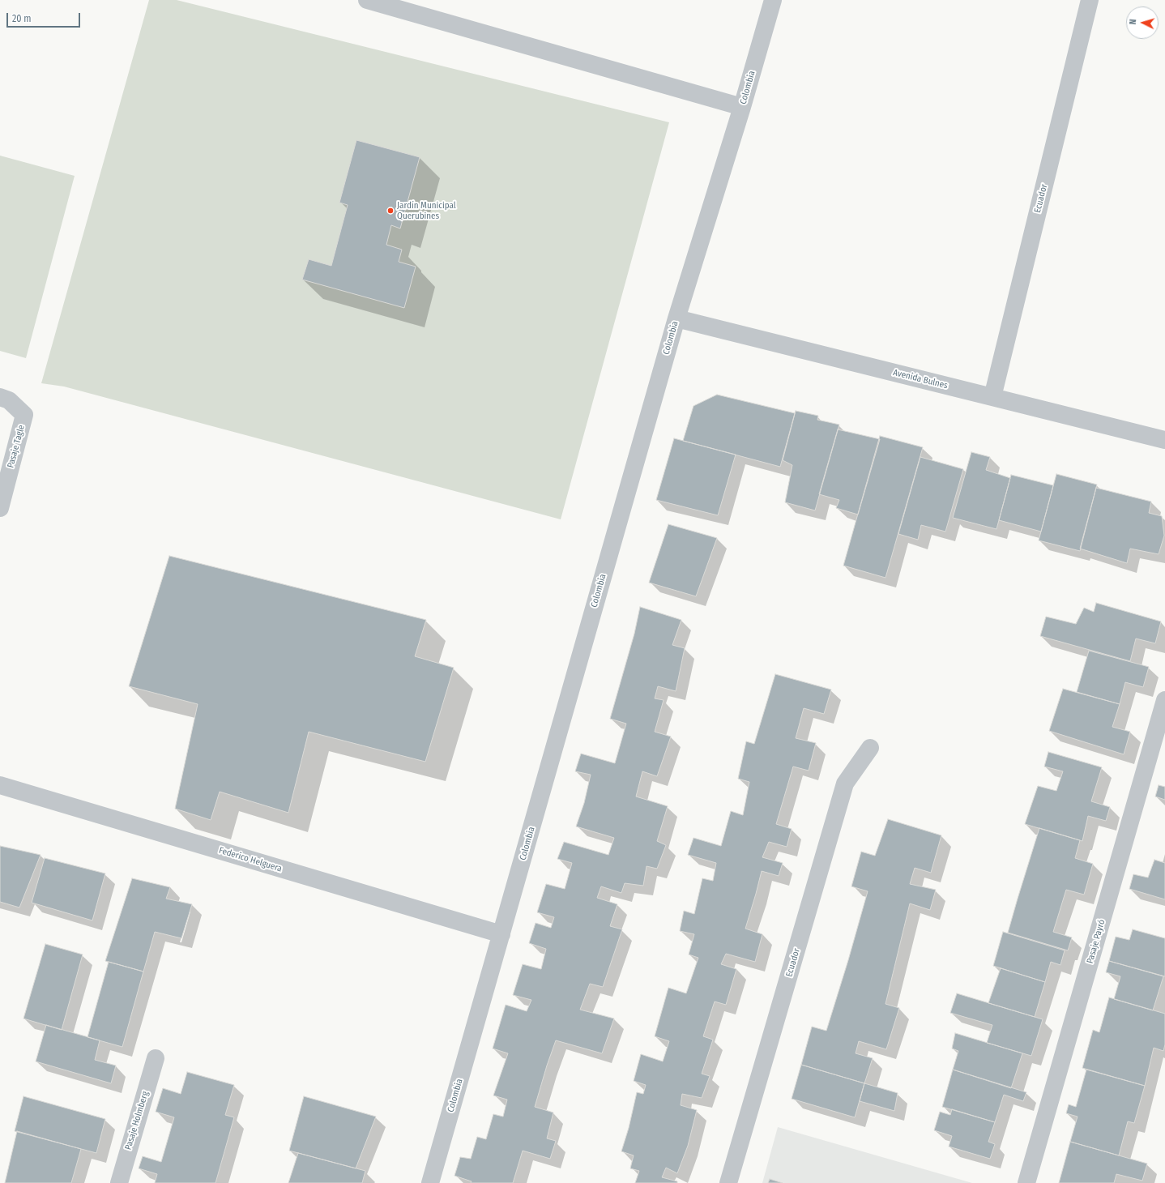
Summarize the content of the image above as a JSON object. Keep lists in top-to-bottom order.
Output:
{
  "streets": {
    "street": [
      "Colombia",
      "Ecuador",
      "Avenida Bulnes",
      "Pasaje Tagle",
      "Federico Helguera",
      "Pasaje Payró",
      "Pasaje Holmberg"
    ]
  },
  "crossings": [
    ["Colombia", "Avenida Bulnes"],
    ["Colombia", "Federico Helguera"],
    ["Ecuador", "Avenida Bulnes"]
  ],
  "places": ["Jardín Municipal Querubines"],
  "scale_bar": "20 m",
  "north": "left"
}
